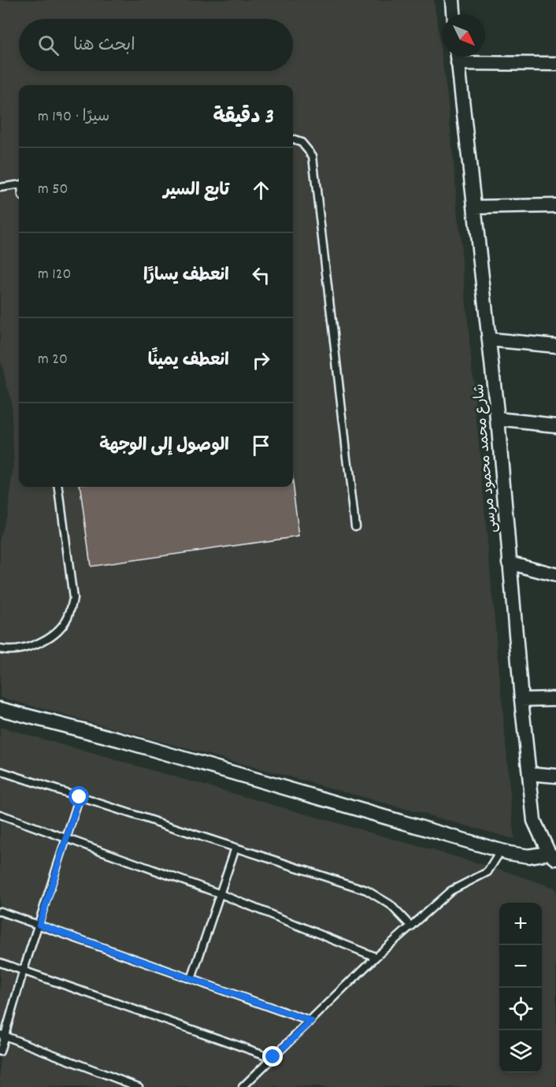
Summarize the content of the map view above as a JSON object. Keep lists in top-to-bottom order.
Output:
{
  "streets": {
    "street": ["شارع محمد محمود مرسى"]
  },
  "north": "bottom right",
  "page": {
    "search": "ابحث هنا",
    "heading": ["3 دقيقة", "سيرًا · 190 m"],
    "list": [
      ["تابع السير", "50 m"],
      ["انعطف يسارًا", "120 m"],
      ["انعطف يمينًا", "20 m"],
      "الوصول إلى الوجهة"
    ],
    "map_buttons": ["+", "−"]
  }
}
